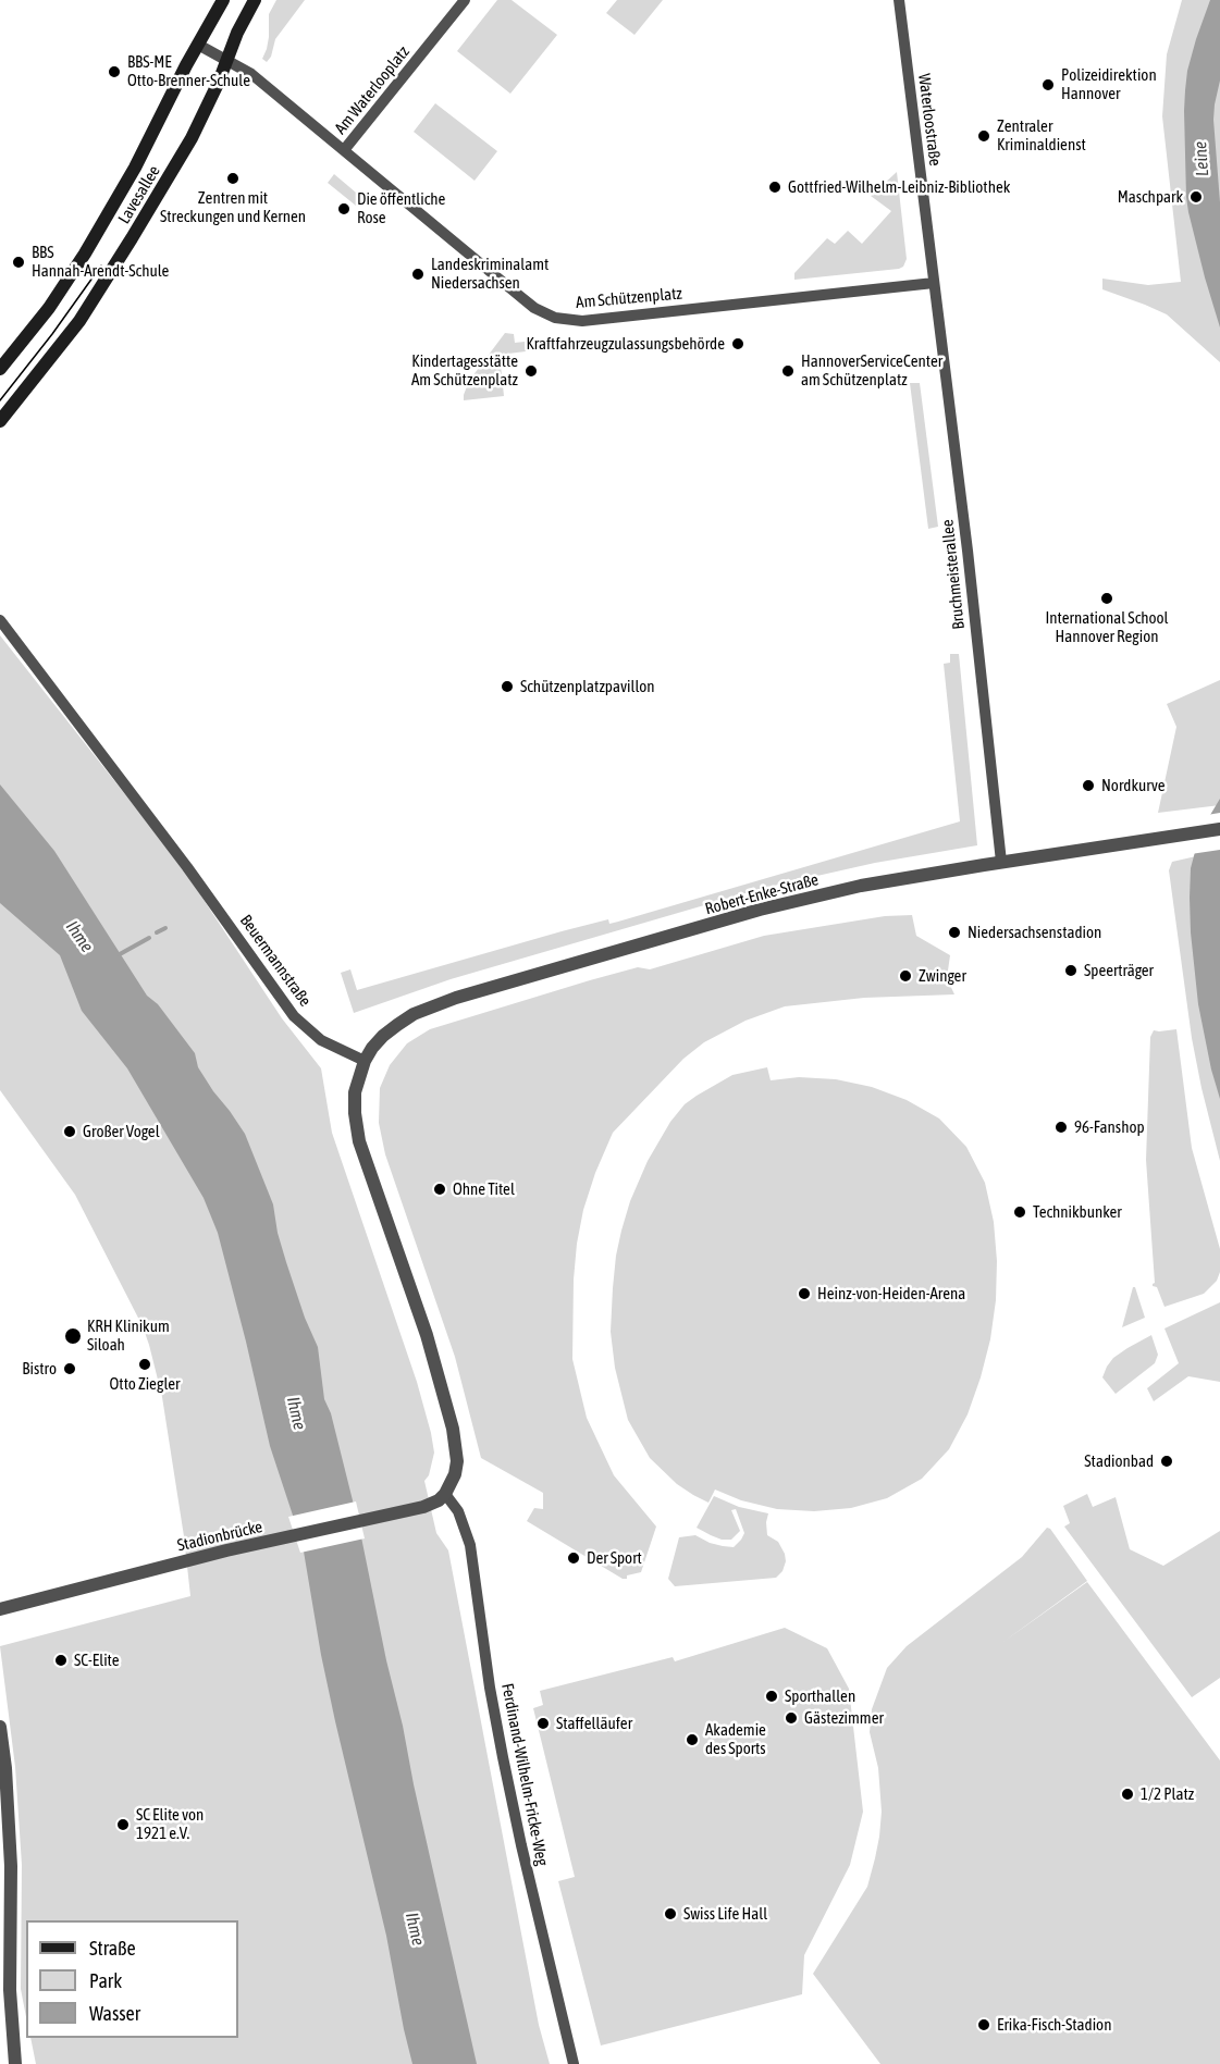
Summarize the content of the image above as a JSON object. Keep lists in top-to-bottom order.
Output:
{
  "streets": {
    "main road": ["Lavesallee"],
    "street": [
      "Am Waterlooplatz",
      "Waterloostraße",
      "Am Schützenplatz",
      "Bruchmeisterallee",
      "Robert-Enke-Straße",
      "Beuermannstraße",
      "Stadionbrücke",
      "Ferdinand-Wilhelm-Fricke-Weg"
    ]
  },
  "crossings": [
    ["Am Waterlooplatz", "Lavesallee"],
    ["Am Waterlooplatz", "Am Schützenplatz"],
    ["Waterloostraße", "Am Schützenplatz"],
    ["Waterloostraße", "Bruchmeisterallee"],
    ["Am Schützenplatz", "Bruchmeisterallee"],
    ["Bruchmeisterallee", "Robert-Enke-Straße"],
    ["Robert-Enke-Straße", "Beuermannstraße"],
    ["Stadionbrücke", "Ferdinand-Wilhelm-Fricke-Weg"]
  ],
  "water": ["Leine", "Ihme"],
  "places": [
    "BBS-ME Otto-Brenner-Schule",
    "Polizeidirektion Hannover",
    "Zentraler Kriminaldienst",
    "Zentren mit Streckungen und Kernen",
    "Gottfried-Wilhelm-Leibniz-Bibliothek",
    "Maschpark",
    "Die öffentliche Rose",
    "BBS Hannah-Arendt-Schule",
    "Landeskriminalamt Niedersachsen",
    "Kraftfahrzeugzulassungsbehörde",
    "Kindertagesstätte Am Schützenplatz",
    "HannoverServiceCenter am Schützenplatz",
    "International School Hannover Region",
    "Schützenplatzpavillon",
    "Nordkurve",
    "Niedersachsenstadion",
    "Speerträger",
    "Zwinger",
    "96-Fanshop",
    "Großer Vogel",
    "Ohne Titel",
    "Technikbunker",
    "Heinz-von-Heiden-Arena",
    "KRH Klinikum Siloah",
    "Otto Ziegler",
    "Bistro",
    "Stadionbad",
    "Der Sport",
    "SC-Elite",
    "Sporthallen",
    "Gästezimmer",
    "Staffelläufer",
    "Akademie des Sports",
    "1/2 Platz",
    "SC Elite von 1921 e.V.",
    "Swiss Life Hall",
    "Erika-Fisch-Stadion"
  ],
  "legend": ["Straße", "Park", "Wasser"]
}
